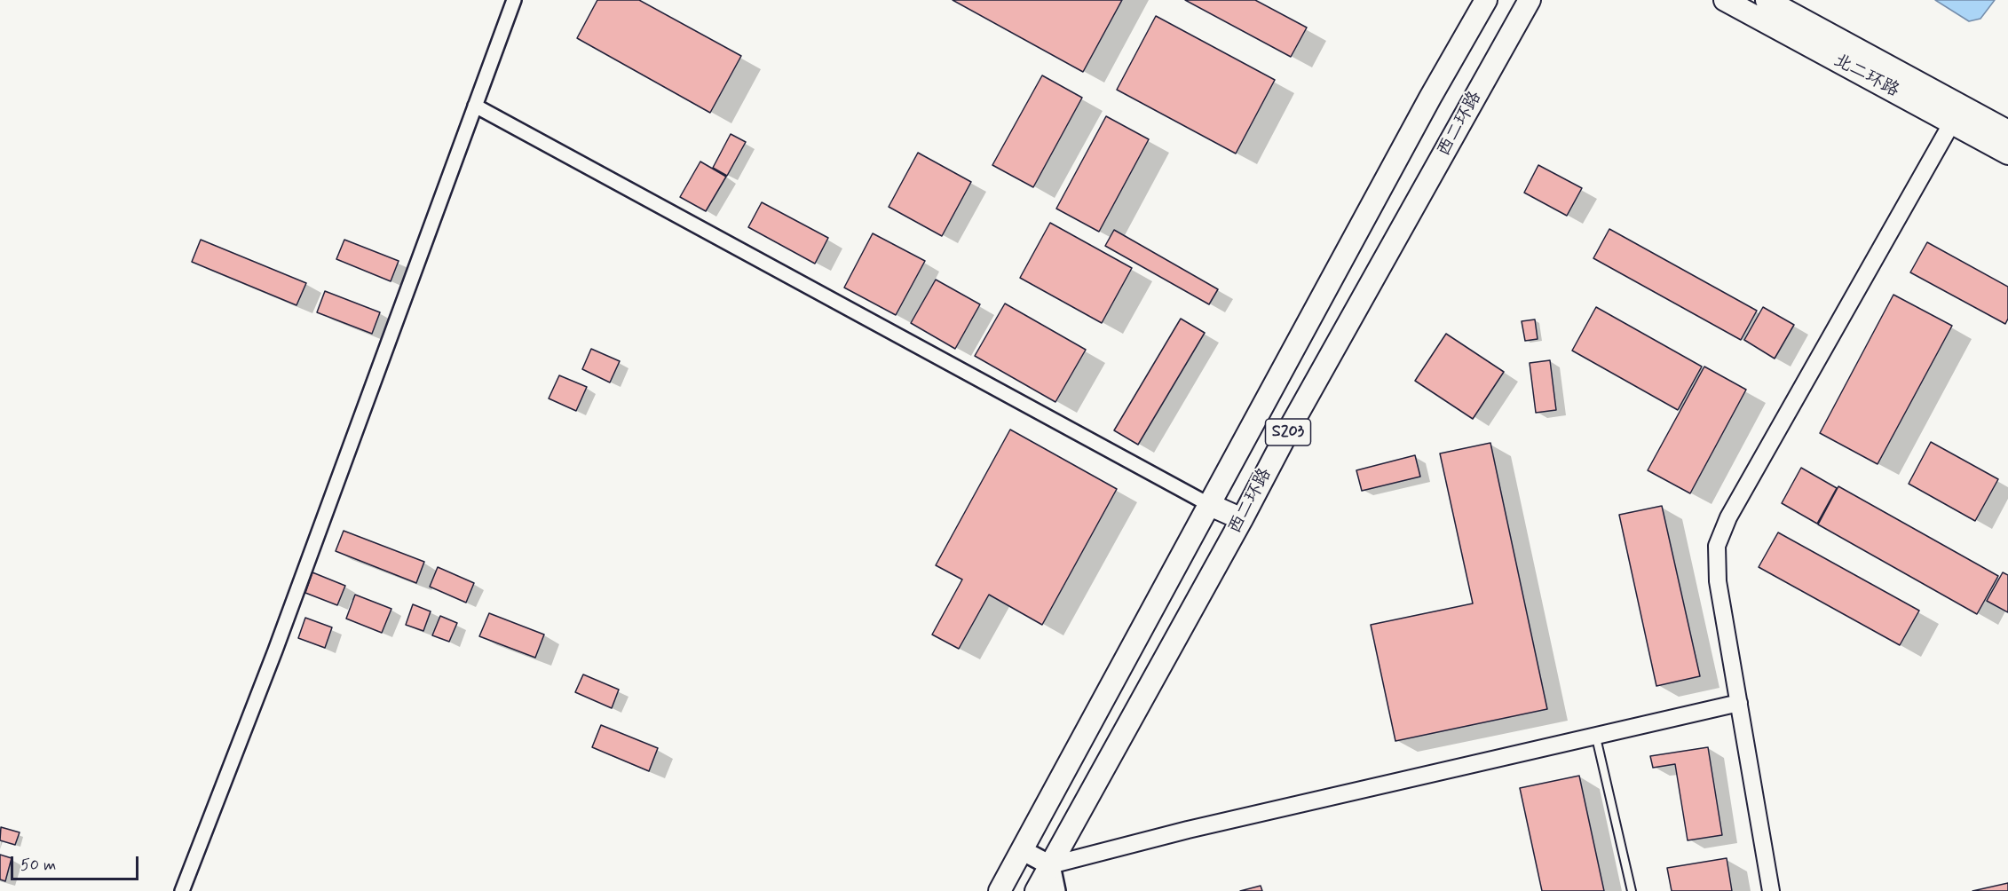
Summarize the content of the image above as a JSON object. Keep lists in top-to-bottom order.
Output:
{
  "streets": {
    "main road": ["北二环路", "西二环路", "S203"]
  },
  "scale_bar": "50 m"
}
